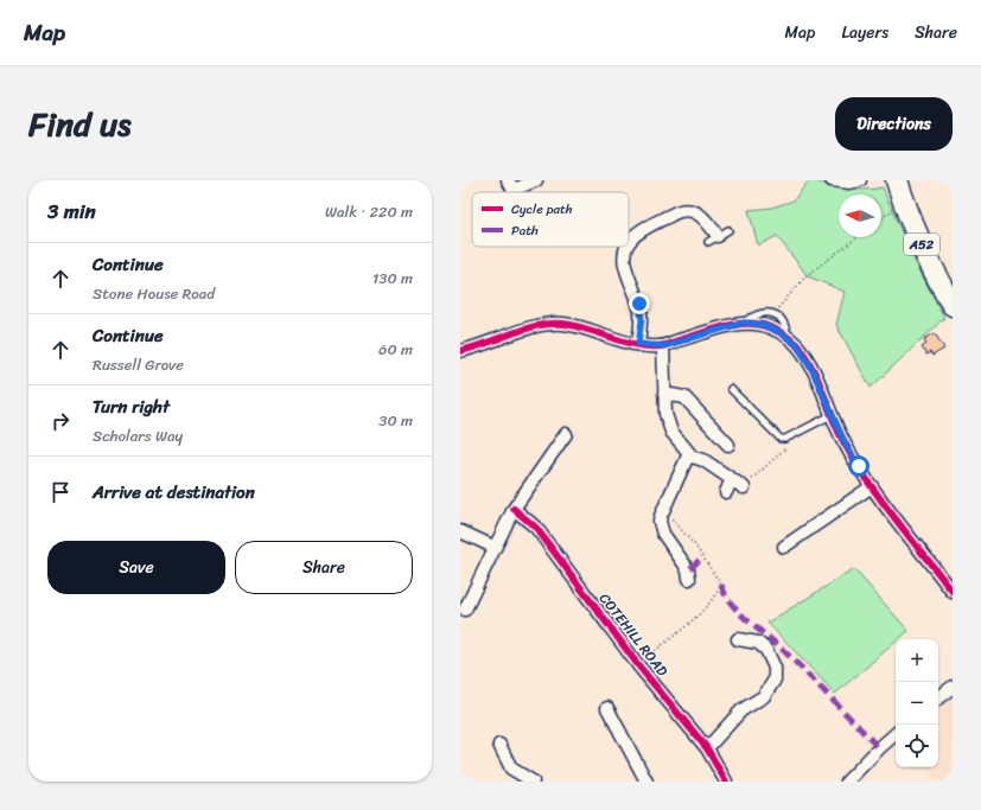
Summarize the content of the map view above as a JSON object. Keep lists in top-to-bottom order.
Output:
{
  "streets": {
    "highway": ["A52"],
    "street": ["COTEHILL ROAD"]
  },
  "legend": ["Cycle path", "Path"],
  "north": "left",
  "page": {
    "header": "Map",
    "nav": ["Map", "Layers", "Share"],
    "title": "Find us",
    "buttons": [
      "Directions",
      ["Save", "Share"]
    ],
    "heading": ["3 min", "Walk · 220 m"],
    "list": [
      ["Continue", "Stone House Road", "130 m"],
      ["Continue", "Russell Grove", "60 m"],
      ["Turn right", "Scholars Way", "30 m"],
      "Arrive at destination"
    ],
    "map_buttons": ["+", "−"]
  }
}
